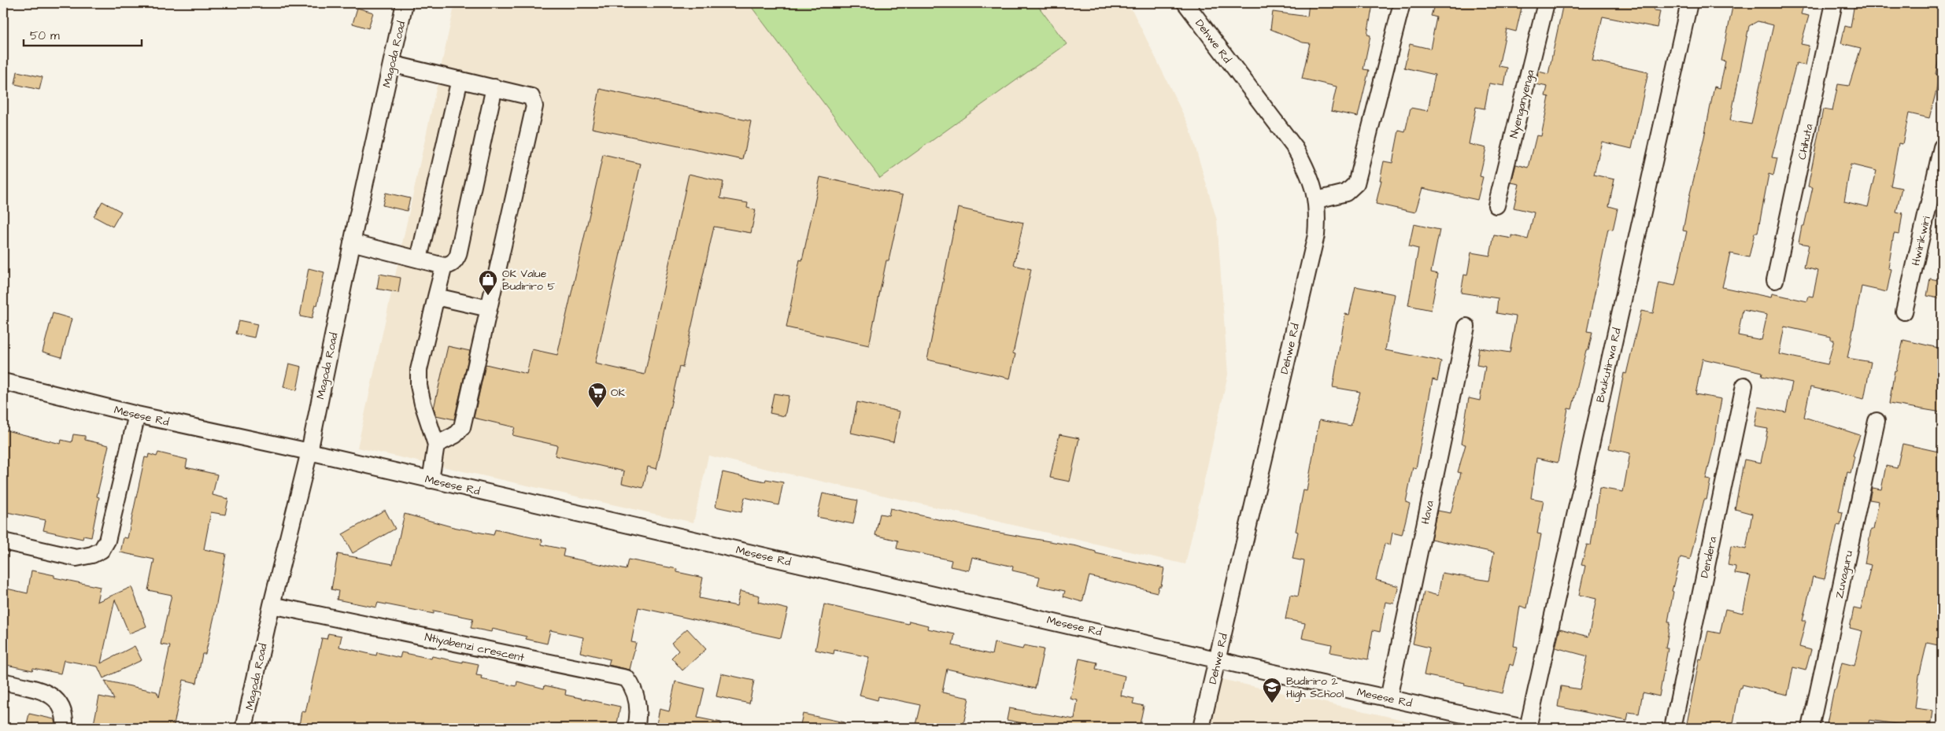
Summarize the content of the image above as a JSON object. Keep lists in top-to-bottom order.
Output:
{
  "streets": {
    "street": [
      "Dehwe Rd",
      "Magoda Road",
      "Nyenganyenga",
      "Chihuta",
      "Hwirikwiri",
      "Bvukutirwa Rd",
      "Mesese Rd",
      "Hava",
      "Dendera",
      "Zuvaguru",
      "Ntiyabenzi crescent"
    ]
  },
  "crossings": [
    ["Dehwe Rd", "Mesese Rd"],
    ["Magoda Road", "Mesese Rd"],
    ["Magoda Road", "Ntiyabenzi crescent"],
    ["Mesese Rd", "Hava"]
  ],
  "places": {
    "shop": ["OK Value Budiriro 5"],
    "supermarket": ["OK"],
    "school or university": ["Budiriro 2 High School"]
  },
  "scale_bar": "50 m"
}
